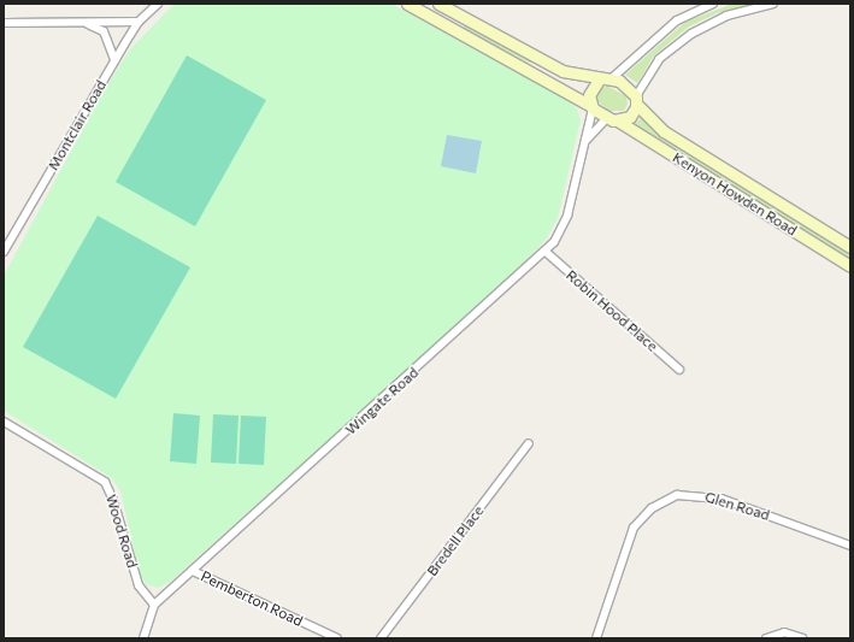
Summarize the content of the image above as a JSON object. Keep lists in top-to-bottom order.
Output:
{
  "streets": {
    "street": [
      "Montclair Road",
      "Kenyon Howden Road",
      "Robin Hood Place",
      "Wingate Road",
      "Glen Road",
      "Wood Road",
      "Bredell Place",
      "Pemberton Road"
    ]
  },
  "crossings": [
    ["Kenyon Howden Road", "Wingate Road"],
    ["Robin Hood Place", "Wingate Road"],
    ["Wingate Road", "Wood Road"],
    ["Wingate Road", "Pemberton Road"]
  ]
}
